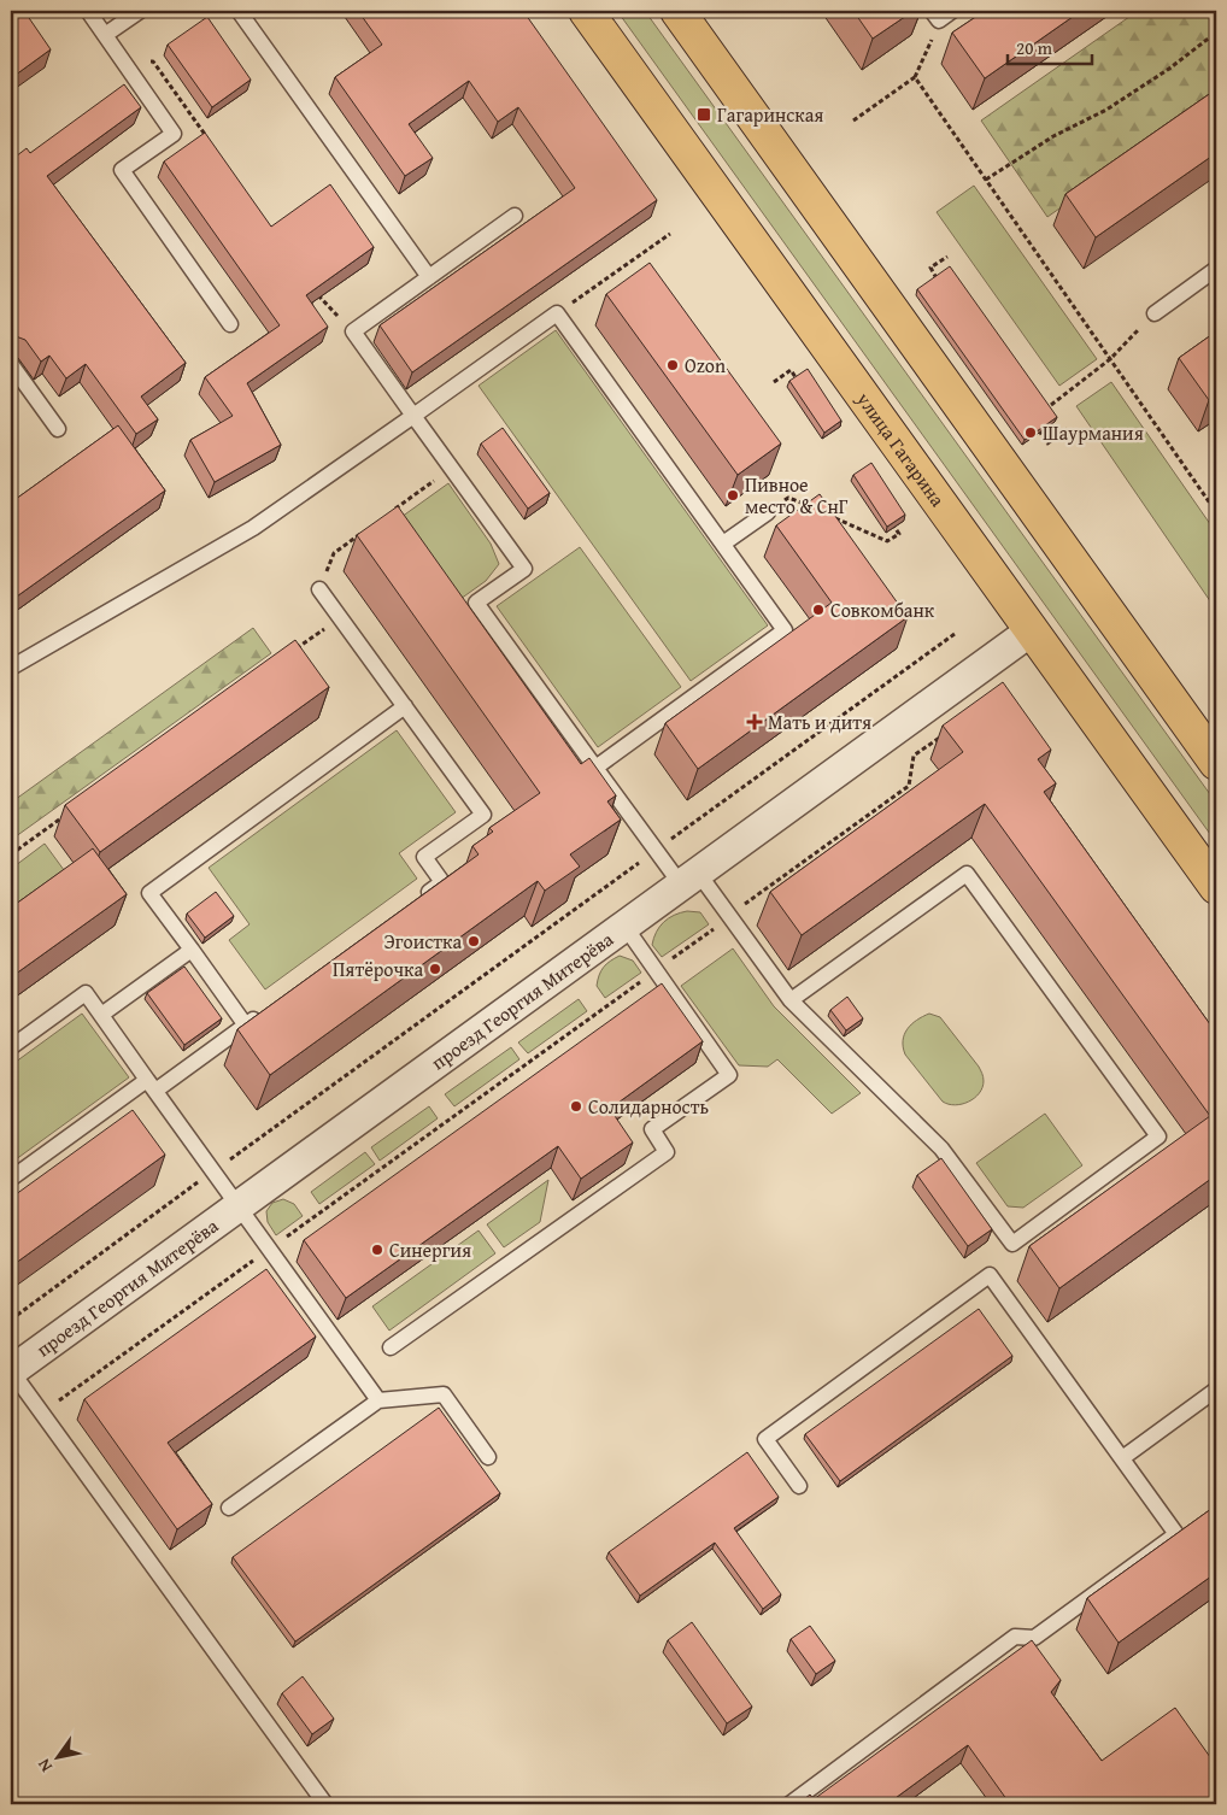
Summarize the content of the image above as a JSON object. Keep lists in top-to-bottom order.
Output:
{
  "streets": {
    "main road": ["улица Гагарина"],
    "street": ["проезд Георгия Митерёва"]
  },
  "crossings": [
    ["улица Гагарина", "проезд Георгия Митерёва"]
  ],
  "places": {
    "transit": ["Гагаринская"],
    "other": [
      "Ozon",
      "Шаурмания",
      "Пивное место & СнГ",
      "Совкомбанк",
      "Эгоистка",
      "Пятёрочка",
      "Солидарность",
      "Синергия"
    ],
    "health": ["Мать и дитя"]
  },
  "scale_bar": "20 m",
  "north": "bottom left"
}
